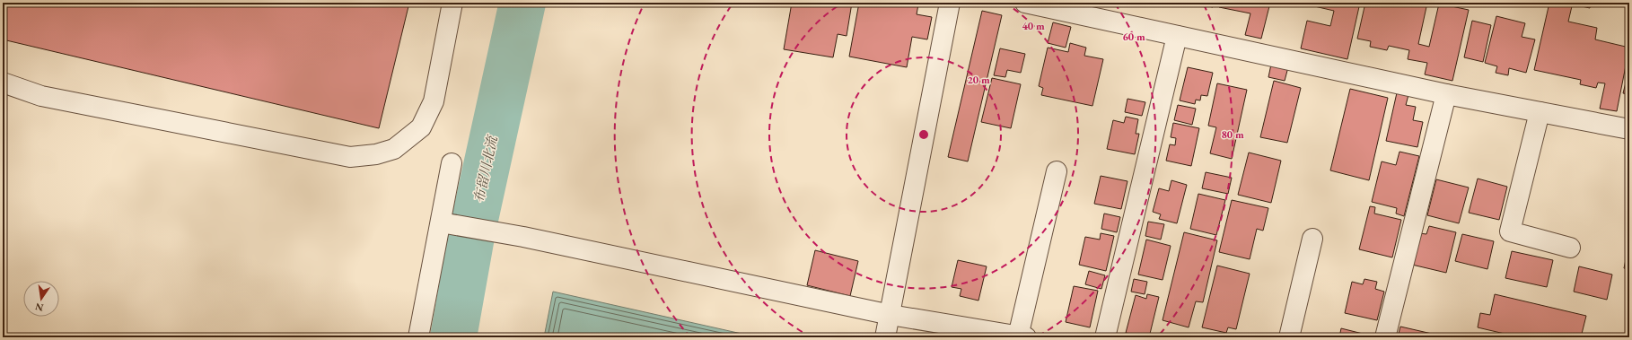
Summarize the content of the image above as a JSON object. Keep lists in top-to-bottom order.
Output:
{
  "water": ["布留川北流"],
  "north": "bottom",
  "rings": [
    "40 m",
    "60 m",
    "20 m",
    "80 m"
  ]
}
